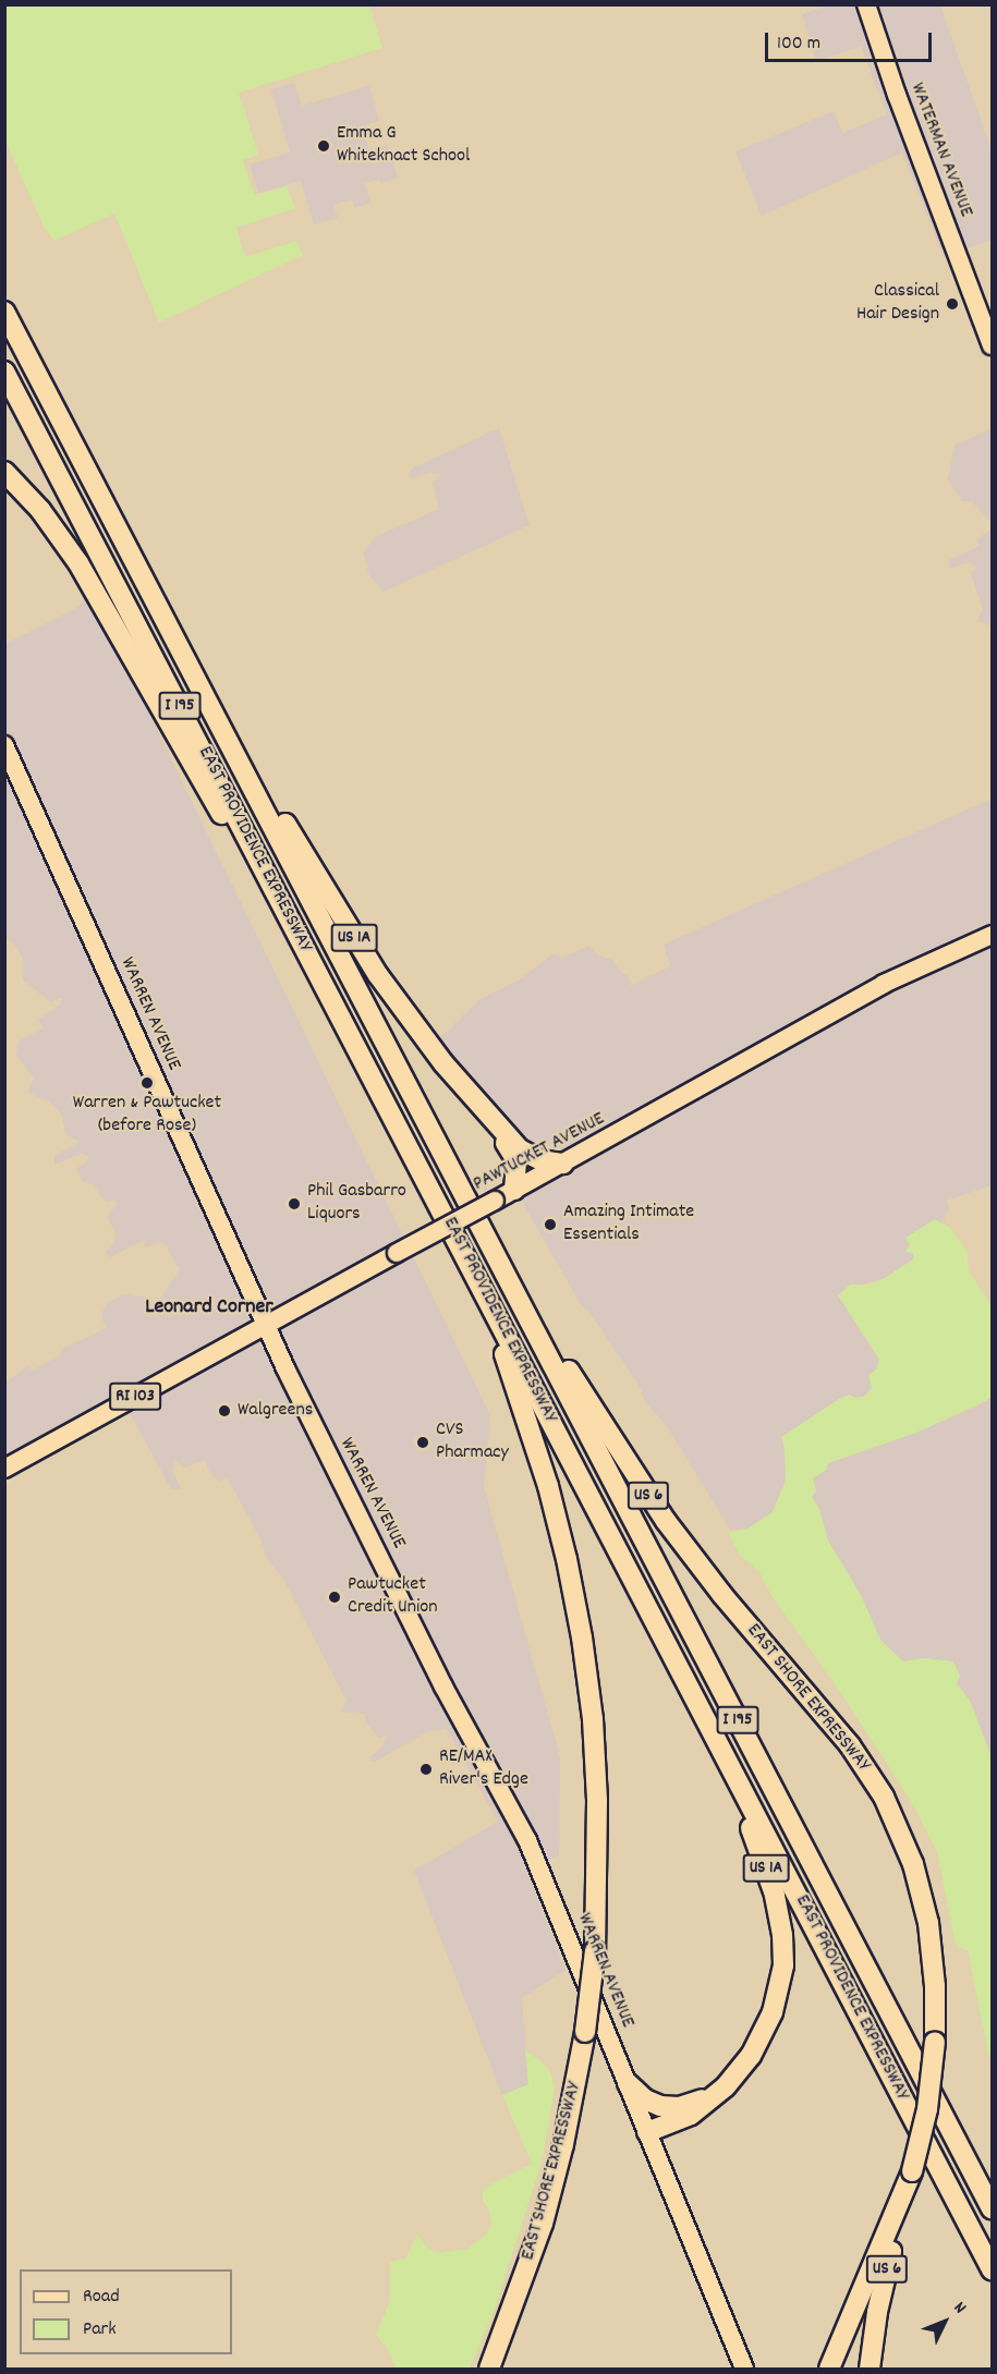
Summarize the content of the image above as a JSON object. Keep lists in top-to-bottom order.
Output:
{
  "streets": {
    "highway": [
      "I 195",
      "EAST PROVIDENCE EXPRESSWAY",
      "US 1A",
      "US 6",
      "EAST SHORE EXPRESSWAY"
    ],
    "main road": [
      "WATERMAN AVENUE",
      "WARREN AVENUE",
      "PAWTUCKET AVENUE",
      "RI 103"
    ]
  },
  "crossings": [
    ["EAST PROVIDENCE EXPRESSWAY", "US 1A"],
    ["EAST PROVIDENCE EXPRESSWAY", "EAST SHORE EXPRESSWAY"],
    ["US 1A", "WARREN AVENUE"],
    ["US 1A", "PAWTUCKET AVENUE"],
    ["WARREN AVENUE", "PAWTUCKET AVENUE"],
    ["US 6", "EAST SHORE EXPRESSWAY"]
  ],
  "districts": ["Leonard Corner"],
  "places": [
    "Emma G Whiteknact School",
    "Classical Hair Design",
    "Warren & Pawtucket (before Rose)",
    "Phil Gasbarro Liquors",
    "Amazing Intimate Essentials",
    "Walgreens",
    "CVS Pharmacy",
    "Pawtucket Credit Union",
    "RE/MAX River's Edge"
  ],
  "legend": ["Road", "Park"],
  "scale_bar": "100 m",
  "north": "top right"
}
